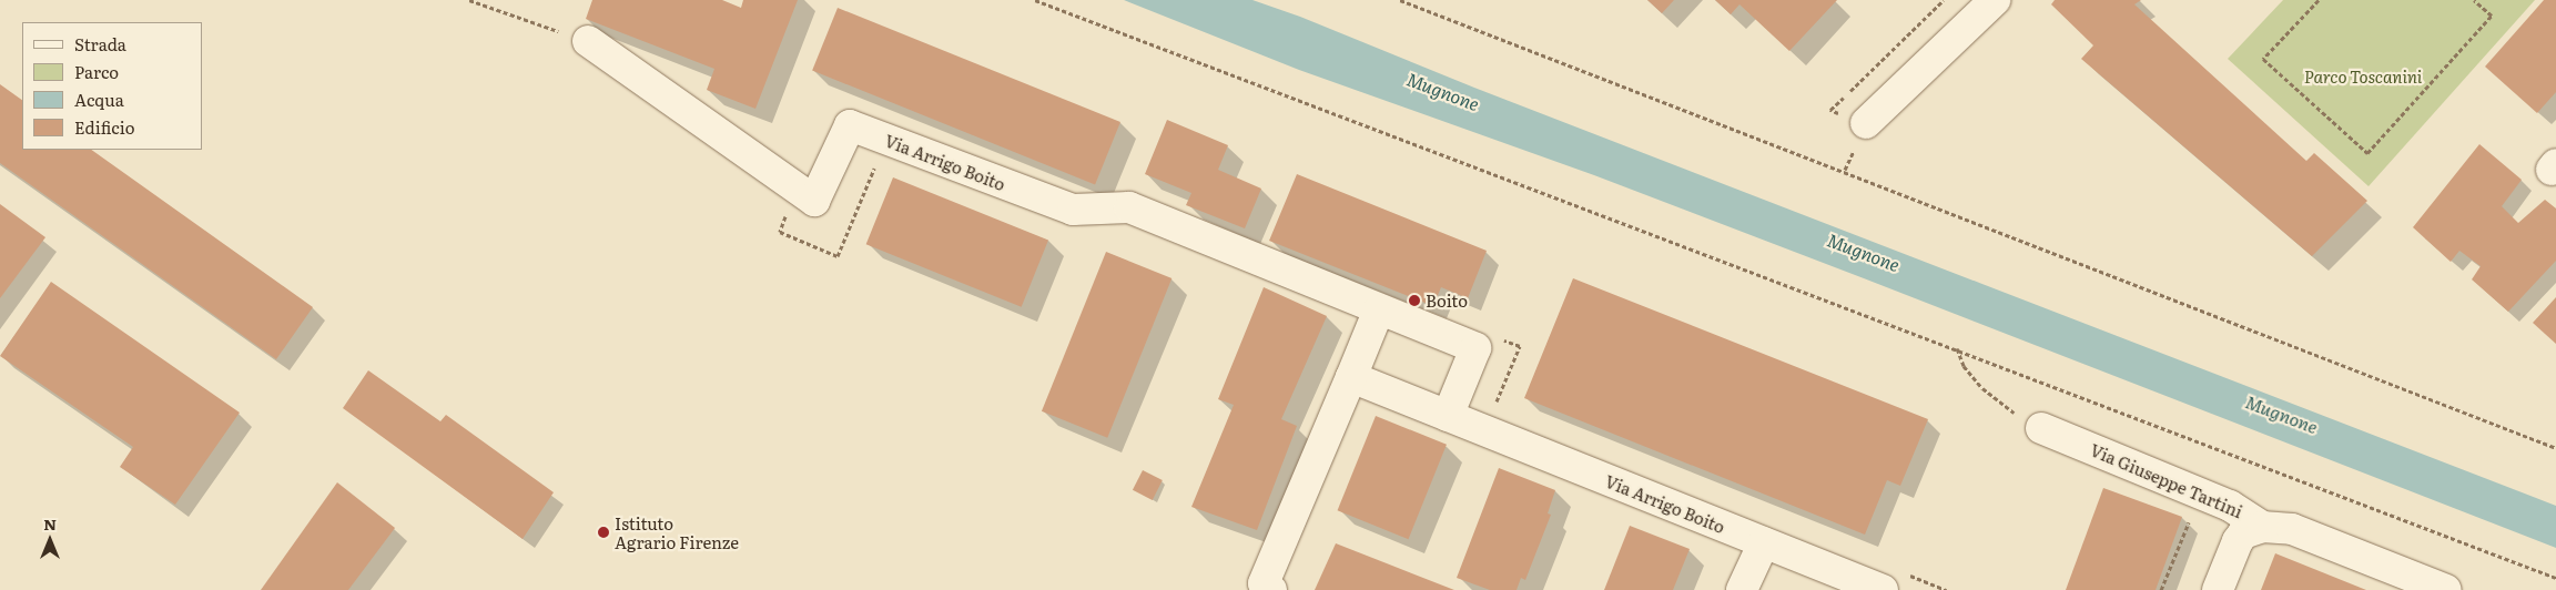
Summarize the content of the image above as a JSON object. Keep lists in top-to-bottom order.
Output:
{
  "streets": {
    "street": ["Via Arrigo Boito", "Via Giuseppe Tartini"]
  },
  "water": ["Mugnone"],
  "parks": ["Parco Toscanini"],
  "places": ["Boito", "Istituto Agrario Firenze"],
  "legend": [
    "Strada",
    "Parco",
    "Acqua",
    "Edificio"
  ],
  "north": "top"
}
